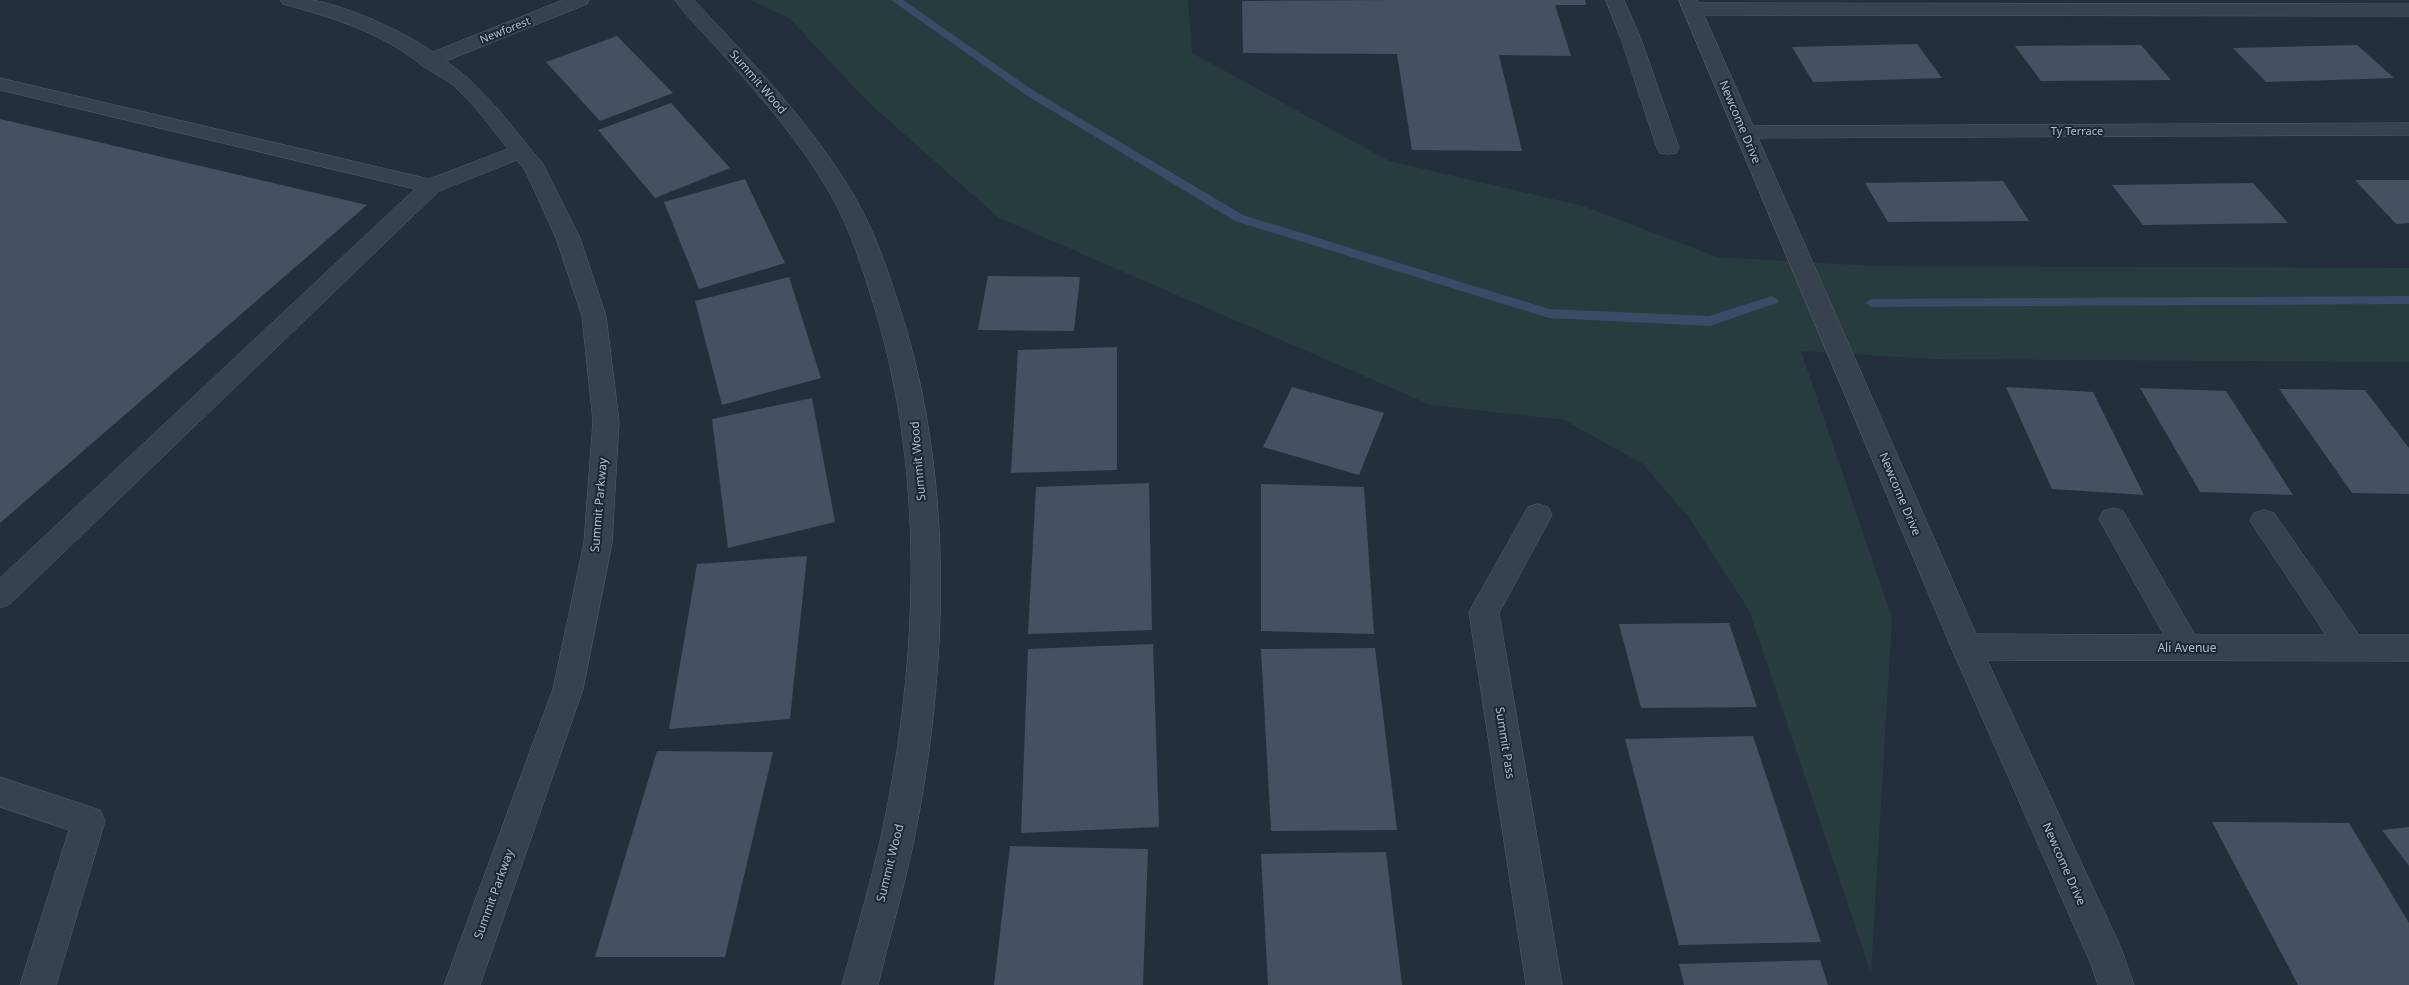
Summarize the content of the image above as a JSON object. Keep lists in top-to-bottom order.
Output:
{
  "streets": {
    "street": [
      "Newforest",
      "Summit Wood",
      "Newcome Drive",
      "Ty Terrace",
      "Summit Parkway",
      "Ali Avenue",
      "Summit Pass"
    ]
  },
  "crossings": [
    ["Newforest", "Summit Parkway"],
    ["Newcome Drive", "Ty Terrace"],
    ["Newcome Drive", "Ali Avenue"]
  ]
}
